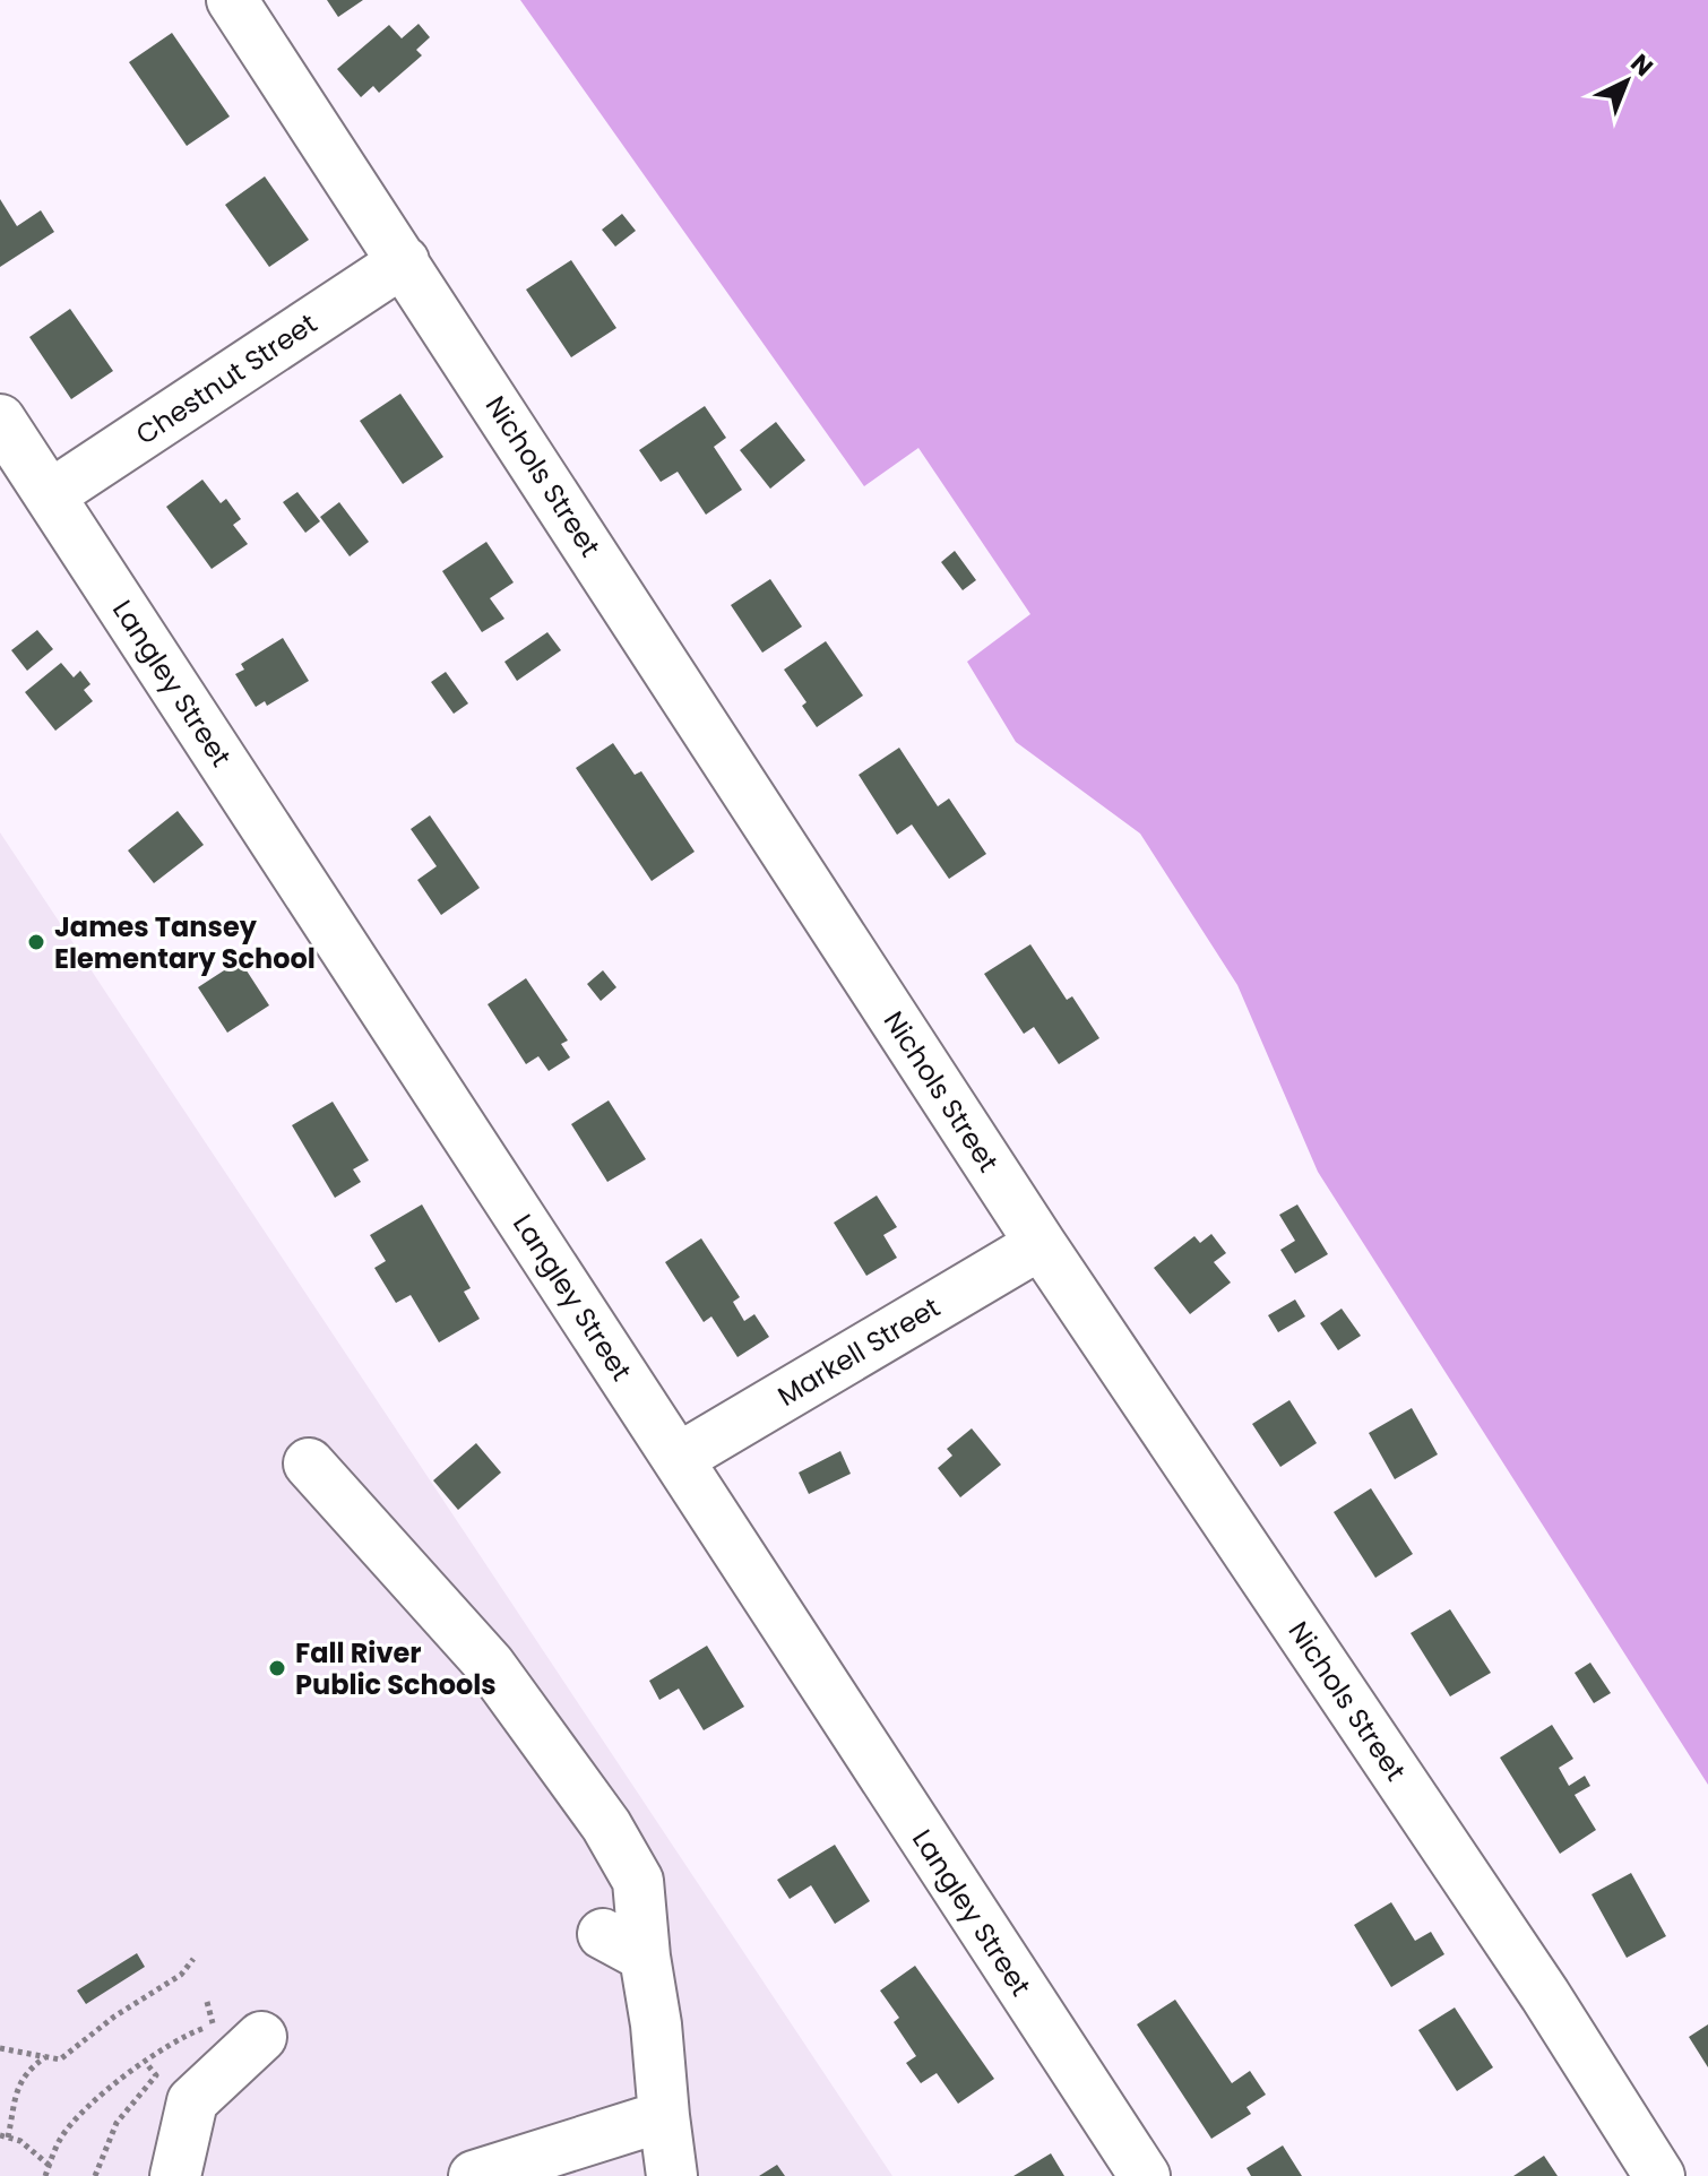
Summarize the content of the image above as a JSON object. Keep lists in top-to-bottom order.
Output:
{
  "streets": {
    "street": [
      "Chestnut Street",
      "Nichols Street",
      "Langley Street",
      "Markell Street"
    ]
  },
  "crossings": [
    ["Chestnut Street", "Nichols Street"],
    ["Chestnut Street", "Langley Street"],
    ["Nichols Street", "Markell Street"],
    ["Langley Street", "Markell Street"]
  ],
  "places": ["James Tansey Elementary School", "Fall River Public Schools"],
  "north": "top right"
}
